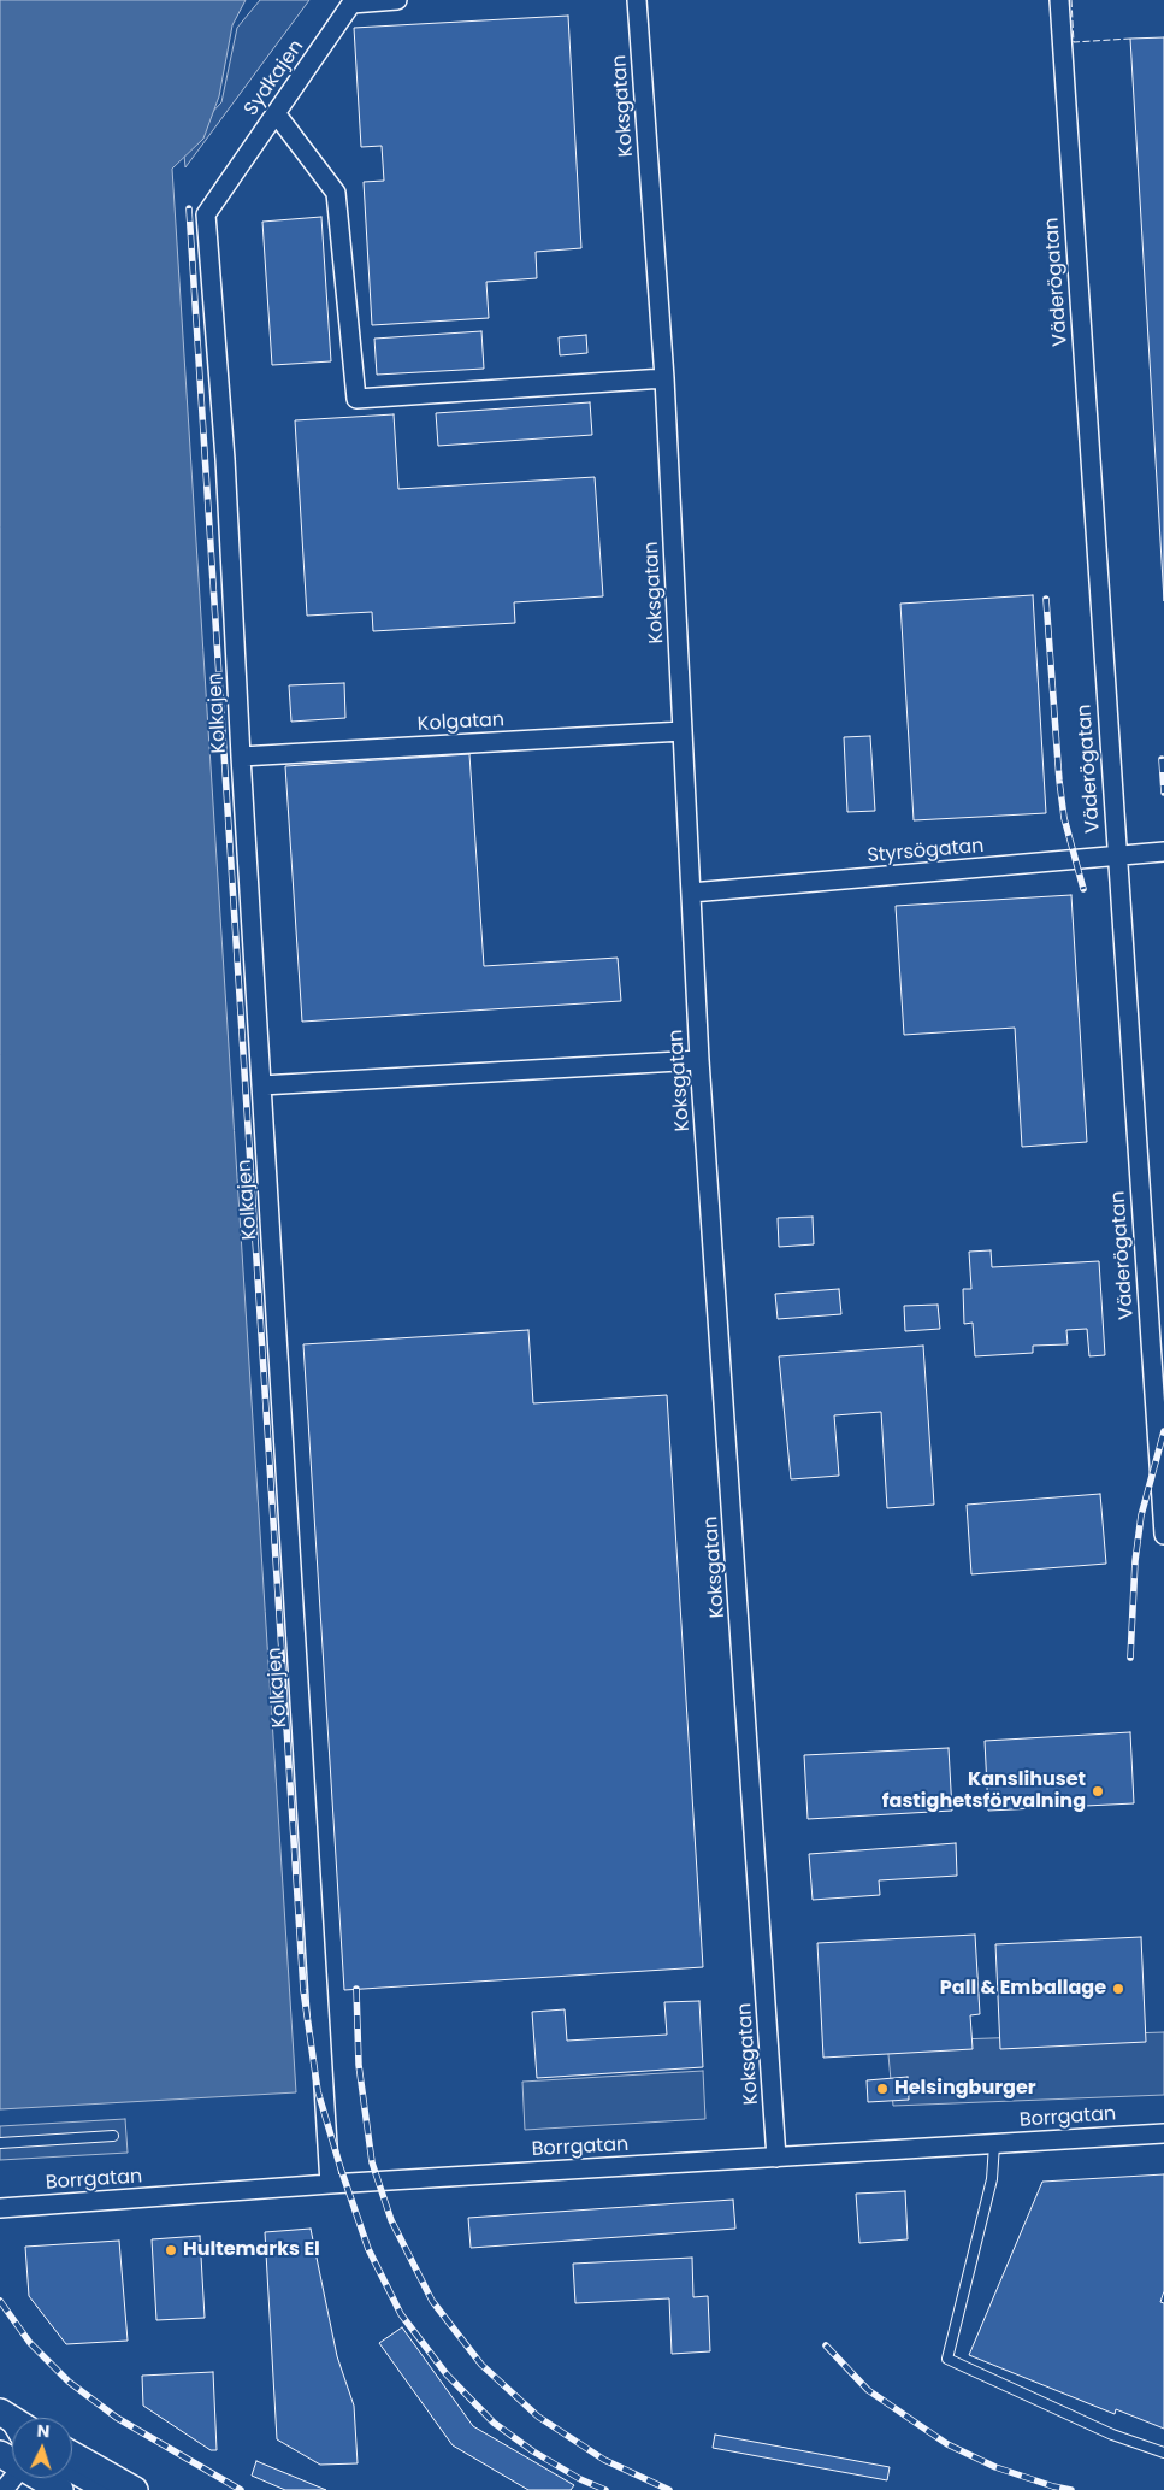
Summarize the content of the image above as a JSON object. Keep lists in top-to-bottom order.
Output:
{
  "streets": {
    "street": [
      "Sydkajen",
      "Koksgatan",
      "Väderögatan",
      "Kolkajen",
      "Kolgatan",
      "Styrsögatan",
      "Borrgatan"
    ]
  },
  "crossings": [
    ["Sydkajen", "Kolkajen"],
    ["Koksgatan", "Kolgatan"],
    ["Koksgatan", "Styrsögatan"],
    ["Koksgatan", "Borrgatan"],
    ["Väderögatan", "Styrsögatan"],
    ["Kolkajen", "Kolgatan"],
    ["Kolkajen", "Borrgatan"]
  ],
  "places": [
    "Kanslihuset fastighetsförvalning",
    "Pall & Emballage",
    "Helsingburger",
    "Hultemarks El"
  ],
  "north": "top"
}
